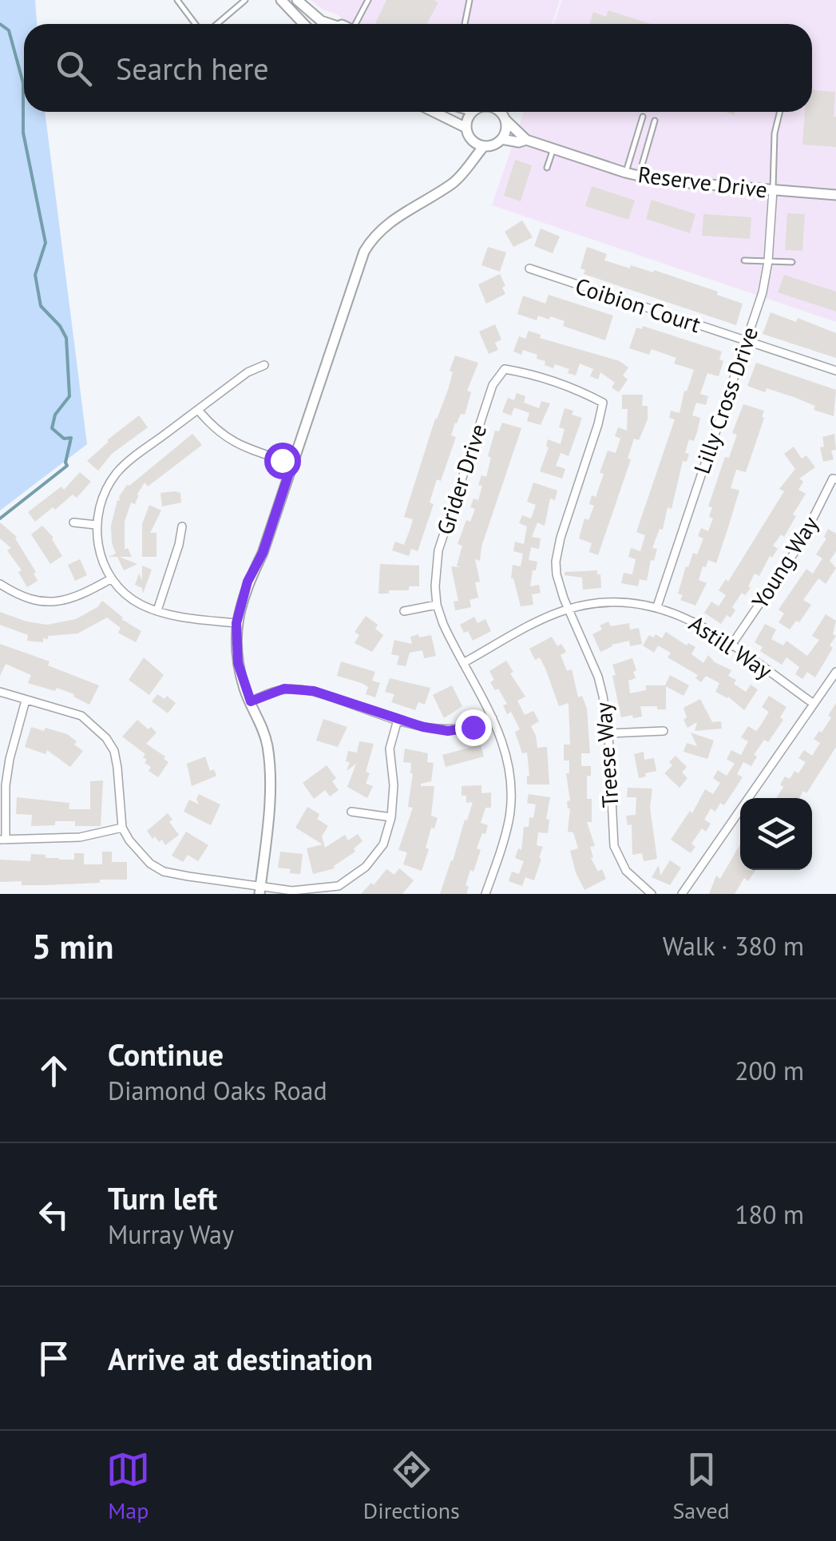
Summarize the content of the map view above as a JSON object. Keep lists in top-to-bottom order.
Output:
{
  "streets": {
    "street": [
      "Reserve Drive",
      "Coibion Court",
      "Lilly Cross Drive",
      "Grider Drive",
      "Young Way",
      "Astill Way",
      "Treese Way"
    ]
  },
  "crossings": [
    ["Reserve Drive", "Lilly Cross Drive"],
    ["Coibion Court", "Lilly Cross Drive"],
    ["Lilly Cross Drive", "Astill Way"],
    ["Grider Drive", "Astill Way"],
    ["Grider Drive", "Treese Way"],
    ["Young Way", "Astill Way"],
    ["Astill Way", "Treese Way"]
  ],
  "page": {
    "search": "Search here",
    "heading": ["5 min", "Walk · 380 m"],
    "list": [
      ["Continue", "Diamond Oaks Road", "200 m"],
      ["Turn left", "Murray Way", "180 m"],
      "Arrive at destination"
    ],
    "nav": ["Map", "Directions", "Saved"]
  }
}
